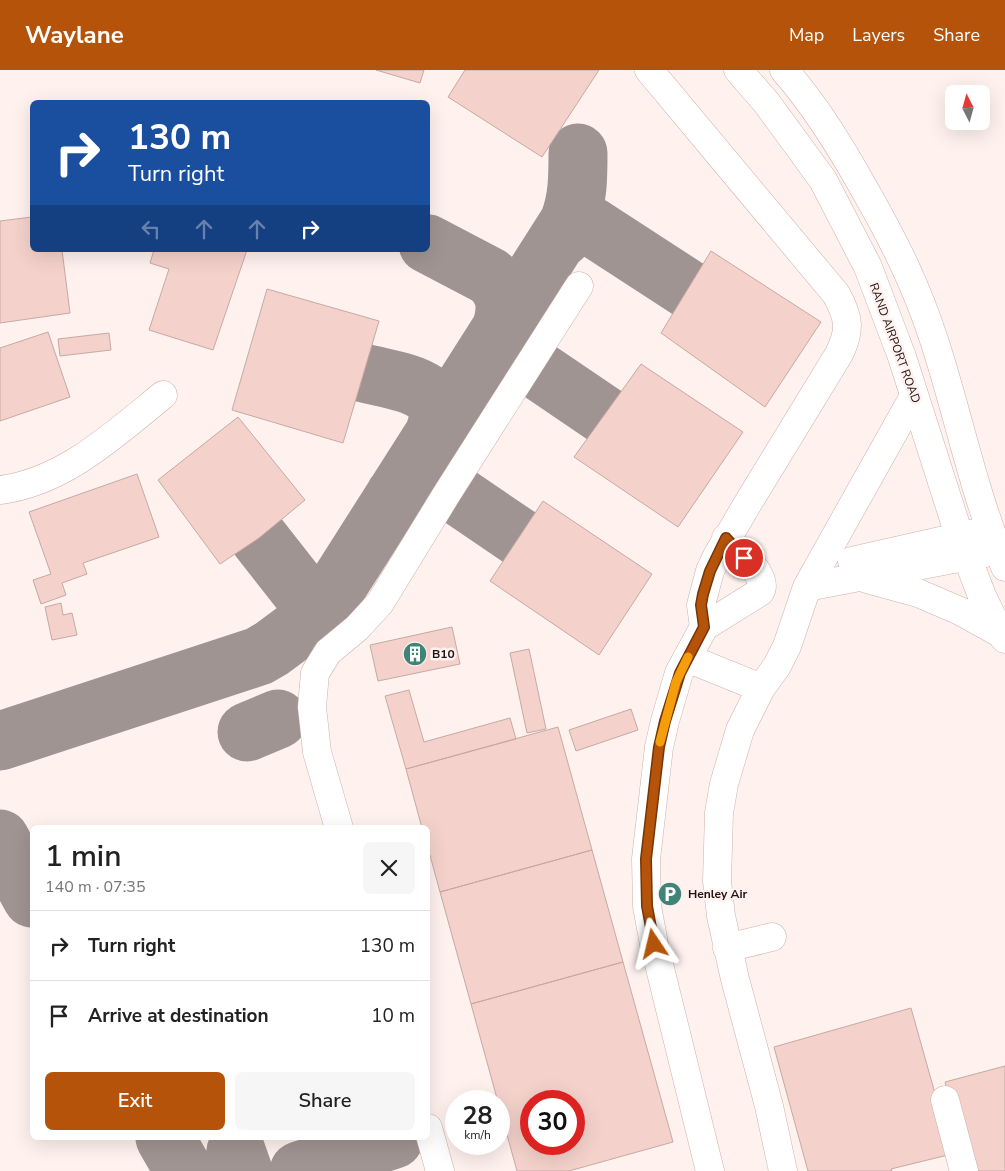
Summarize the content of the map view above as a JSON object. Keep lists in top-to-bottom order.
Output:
{
  "streets": {
    "street": ["RAND AIRPORT ROAD"]
  },
  "places": {
    "building": ["B10"],
    "parking": ["Henley Air"]
  },
  "north": "top",
  "page": {
    "header": "Waylane",
    "nav": ["Map", "Layers", "Share"],
    "turn": ["130 m", "Turn right"],
    "heading": ["1 min", "140 m · 07:35"],
    "list": [
      {
        "name": "Turn right",
        "value": "130 m"
      },
      {
        "name": "Arrive at destination",
        "value": "10 m"
      }
    ],
    "buttons": ["Exit", "Share"],
    "speed": "28 km/h",
    "limit": "30"
  }
}
